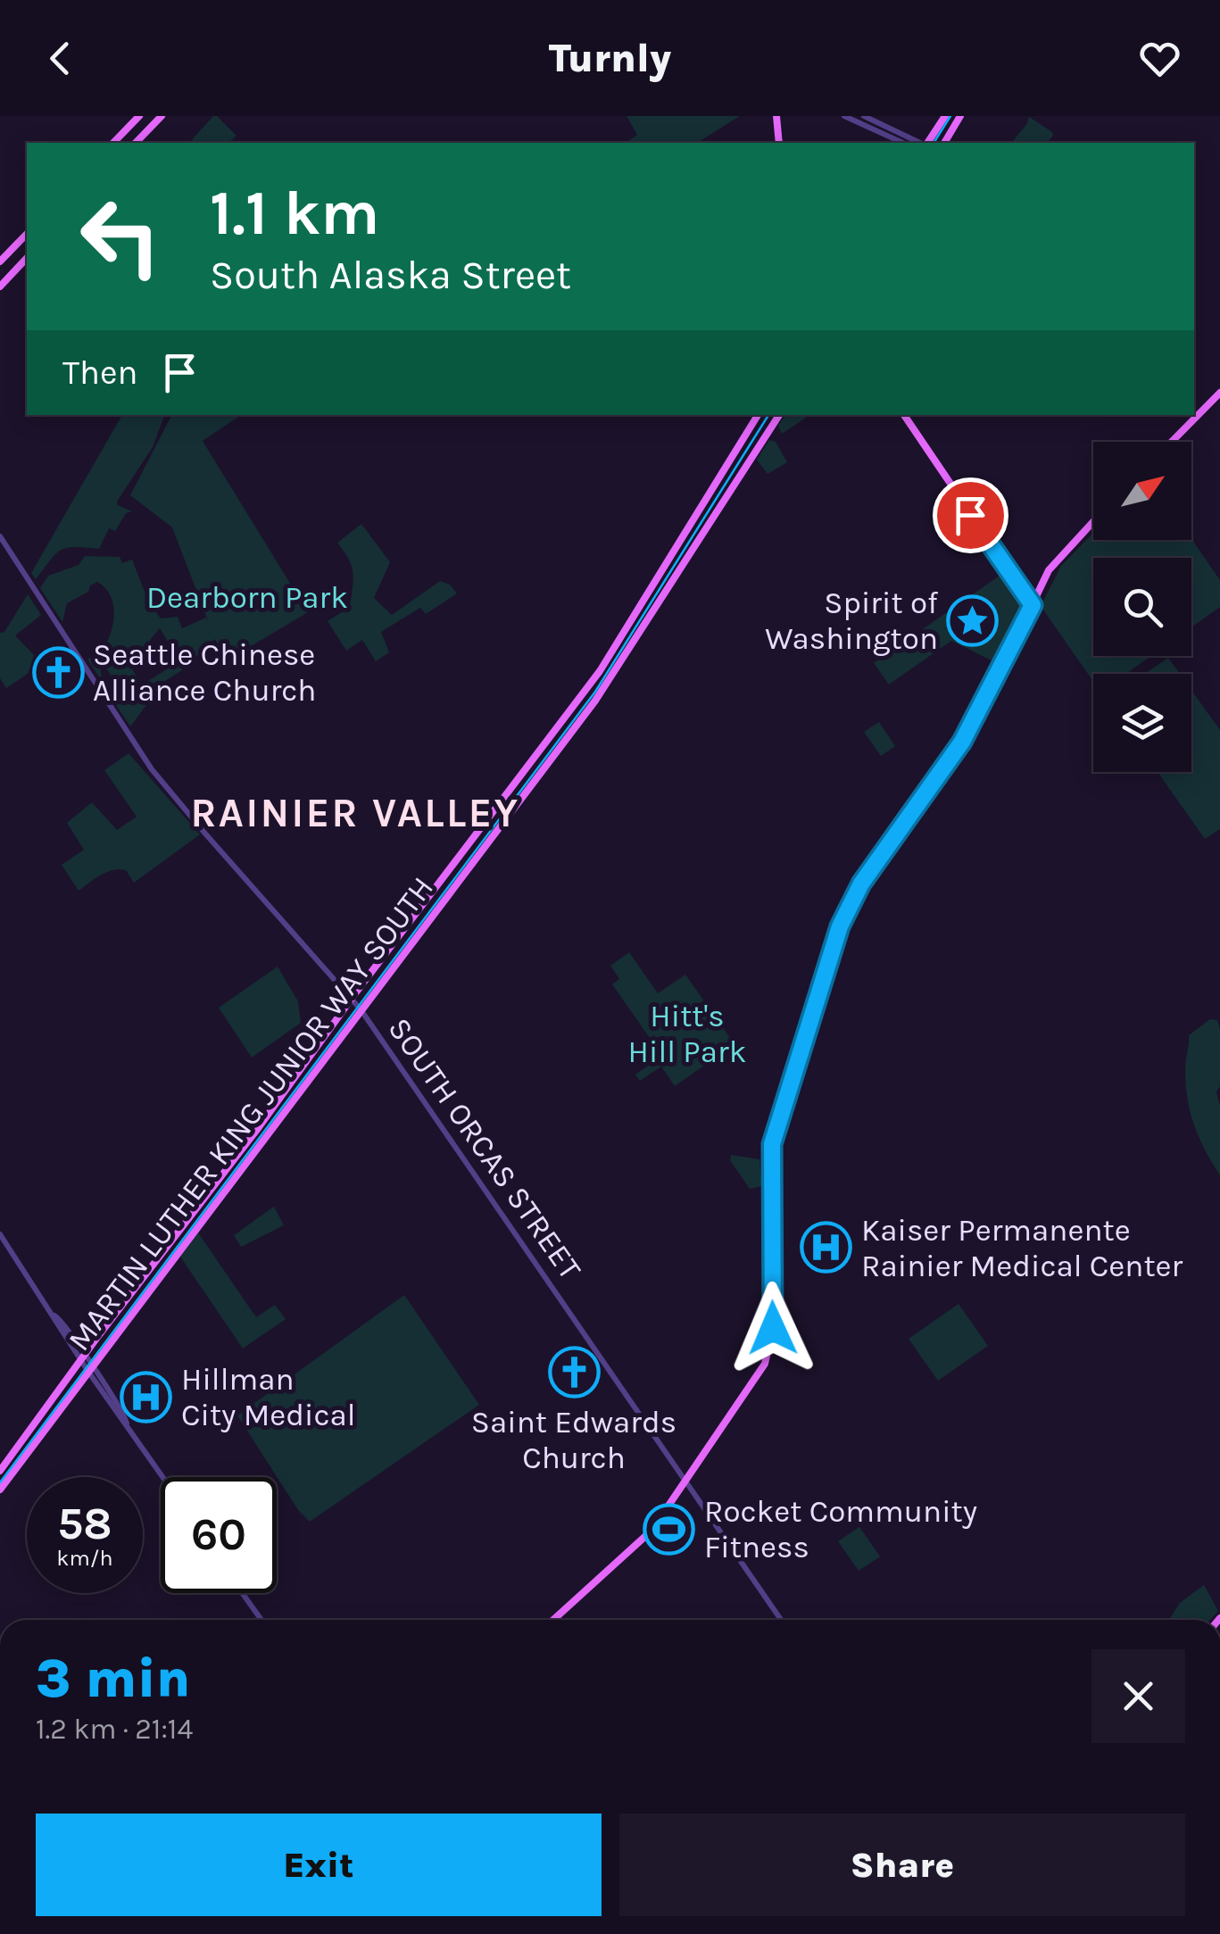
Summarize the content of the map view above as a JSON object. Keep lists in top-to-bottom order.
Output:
{
  "streets": {
    "main road": ["MARTIN LUTHER KING JUNIOR WAY SOUTH"],
    "street": ["SOUTH ORCAS STREET"]
  },
  "crossings": [
    ["MARTIN LUTHER KING JUNIOR WAY SOUTH", "SOUTH ORCAS STREET"]
  ],
  "districts": ["RAINIER VALLEY"],
  "parks": ["Dearborn Park", "Hitt's Hill Park"],
  "places": {
    "place": ["Spirit of Washington"],
    "church": ["Seattle Chinese Alliance Church", "Saint Edwards Church"],
    "hospital": ["Kaiser Permanente Rainier Medical Center", "Hillman City Medical"],
    "sports": ["Rocket Community Fitness"]
  },
  "north": "top right",
  "page": {
    "header": "Turnly",
    "turn": ["1.1 km", "South Alaska Street"],
    "then": "Then",
    "speed": "58 km/h",
    "limit": "60",
    "heading": ["3 min", "1.2 km · 21:14"],
    "buttons": ["Exit", "Share"]
  }
}
